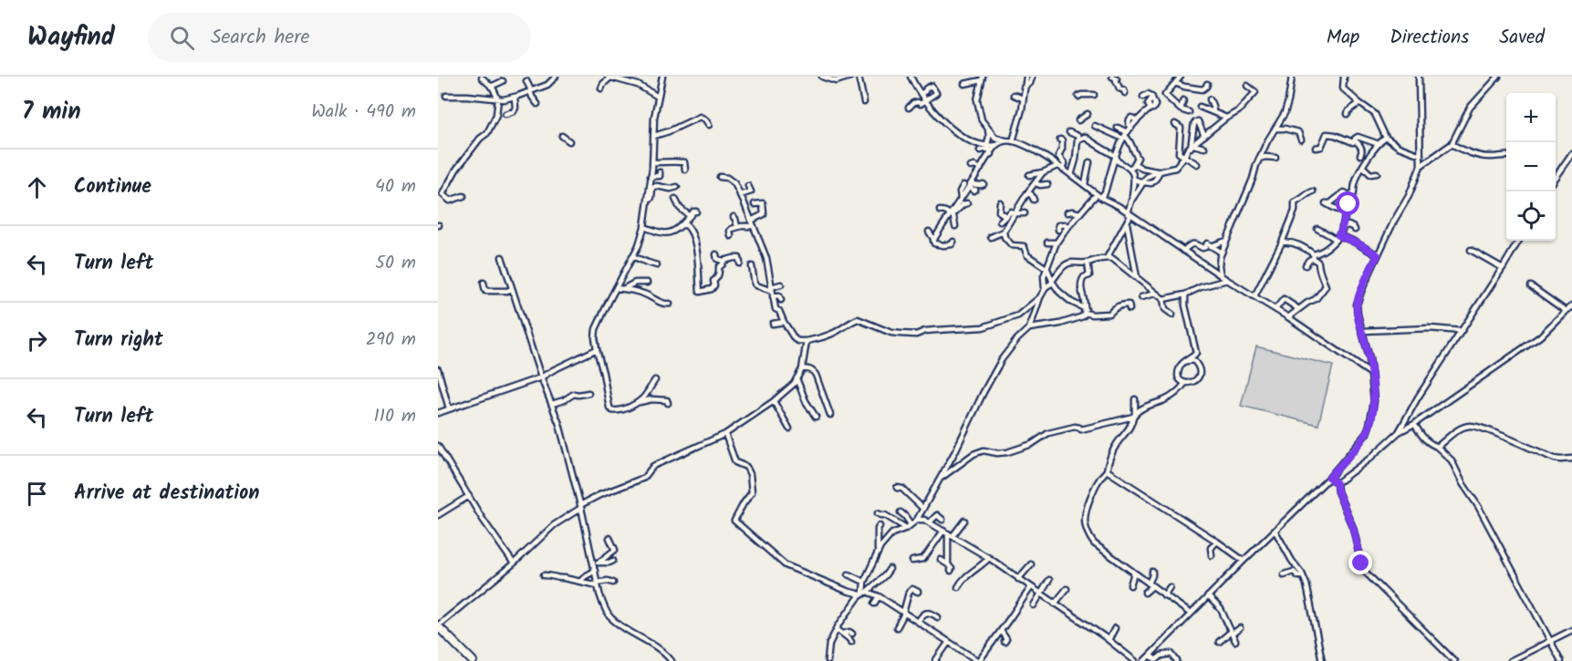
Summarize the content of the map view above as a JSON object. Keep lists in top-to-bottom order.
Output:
{
  "page": {
    "header": "Wayfind",
    "search": "Search here",
    "nav": ["Map", "Directions", "Saved"],
    "heading": ["7 min", "Walk · 490 m"],
    "map_buttons": ["+", "−"],
    "list": [
      ["Continue", "40 m"],
      ["Turn left", "50 m"],
      ["Turn right", "290 m"],
      ["Turn left", "110 m"],
      "Arrive at destination"
    ]
  }
}
